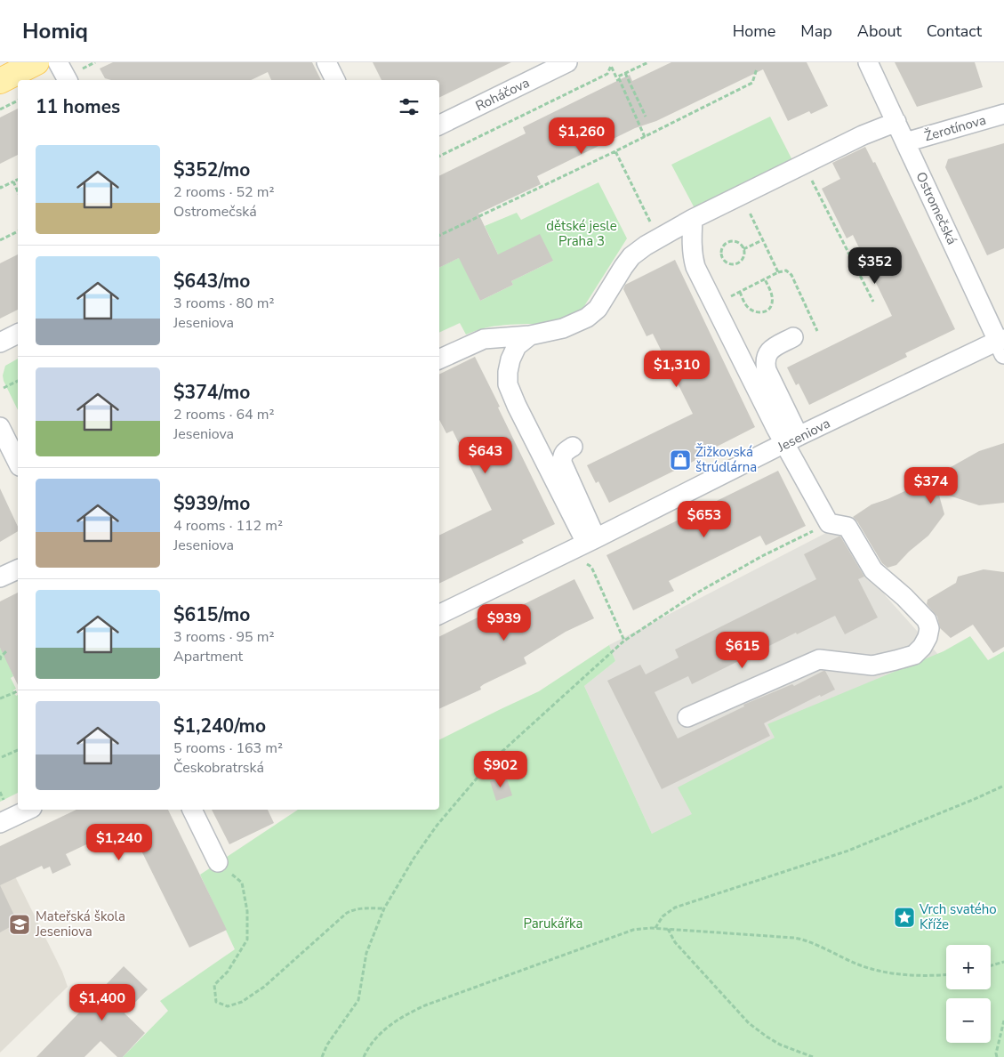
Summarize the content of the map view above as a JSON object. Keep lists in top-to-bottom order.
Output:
{
  "streets": {
    "street": [
      "Roháčova",
      "Žerotínova",
      "Ostromečská",
      "Jeseniova"
    ]
  },
  "crossings": [
    ["Žerotínova", "Ostromečská"],
    ["Ostromečská", "Jeseniova"]
  ],
  "parks": ["dětské jesle Praha 3", "Parukářka"],
  "places": {
    "shop": ["Žižkovská štrúdlárna"],
    "place": ["Vrch svatého Kříže"],
    "school or university": ["Mateřská škola Jeseniova"]
  },
  "page": {
    "header": "Homiq",
    "nav": [
      "Home",
      "Map",
      "About",
      "Contact"
    ],
    "heading": "11 homes",
    "price": [
      "$1,260",
      "$352",
      "$1,310",
      "$643",
      "$374",
      "$653",
      "$939",
      "$615",
      "$902",
      "$1,240",
      "$1,400"
    ],
    "list": [
      {
        "name": "$352/mo",
        "note": "2 rooms · 52 m² · Ostromečská"
      },
      {
        "name": "$643/mo",
        "note": "3 rooms · 80 m² · Jeseniova"
      },
      {
        "name": "$374/mo",
        "note": "2 rooms · 64 m² · Jeseniova"
      },
      {
        "name": "$939/mo",
        "note": "4 rooms · 112 m² · Jeseniova"
      },
      {
        "name": "$615/mo",
        "note": "3 rooms · 95 m² · Apartment"
      },
      {
        "name": "$1,240/mo",
        "note": "5 rooms · 163 m² · Českobratrská"
      }
    ],
    "map_buttons": ["+", "−"]
  }
}
